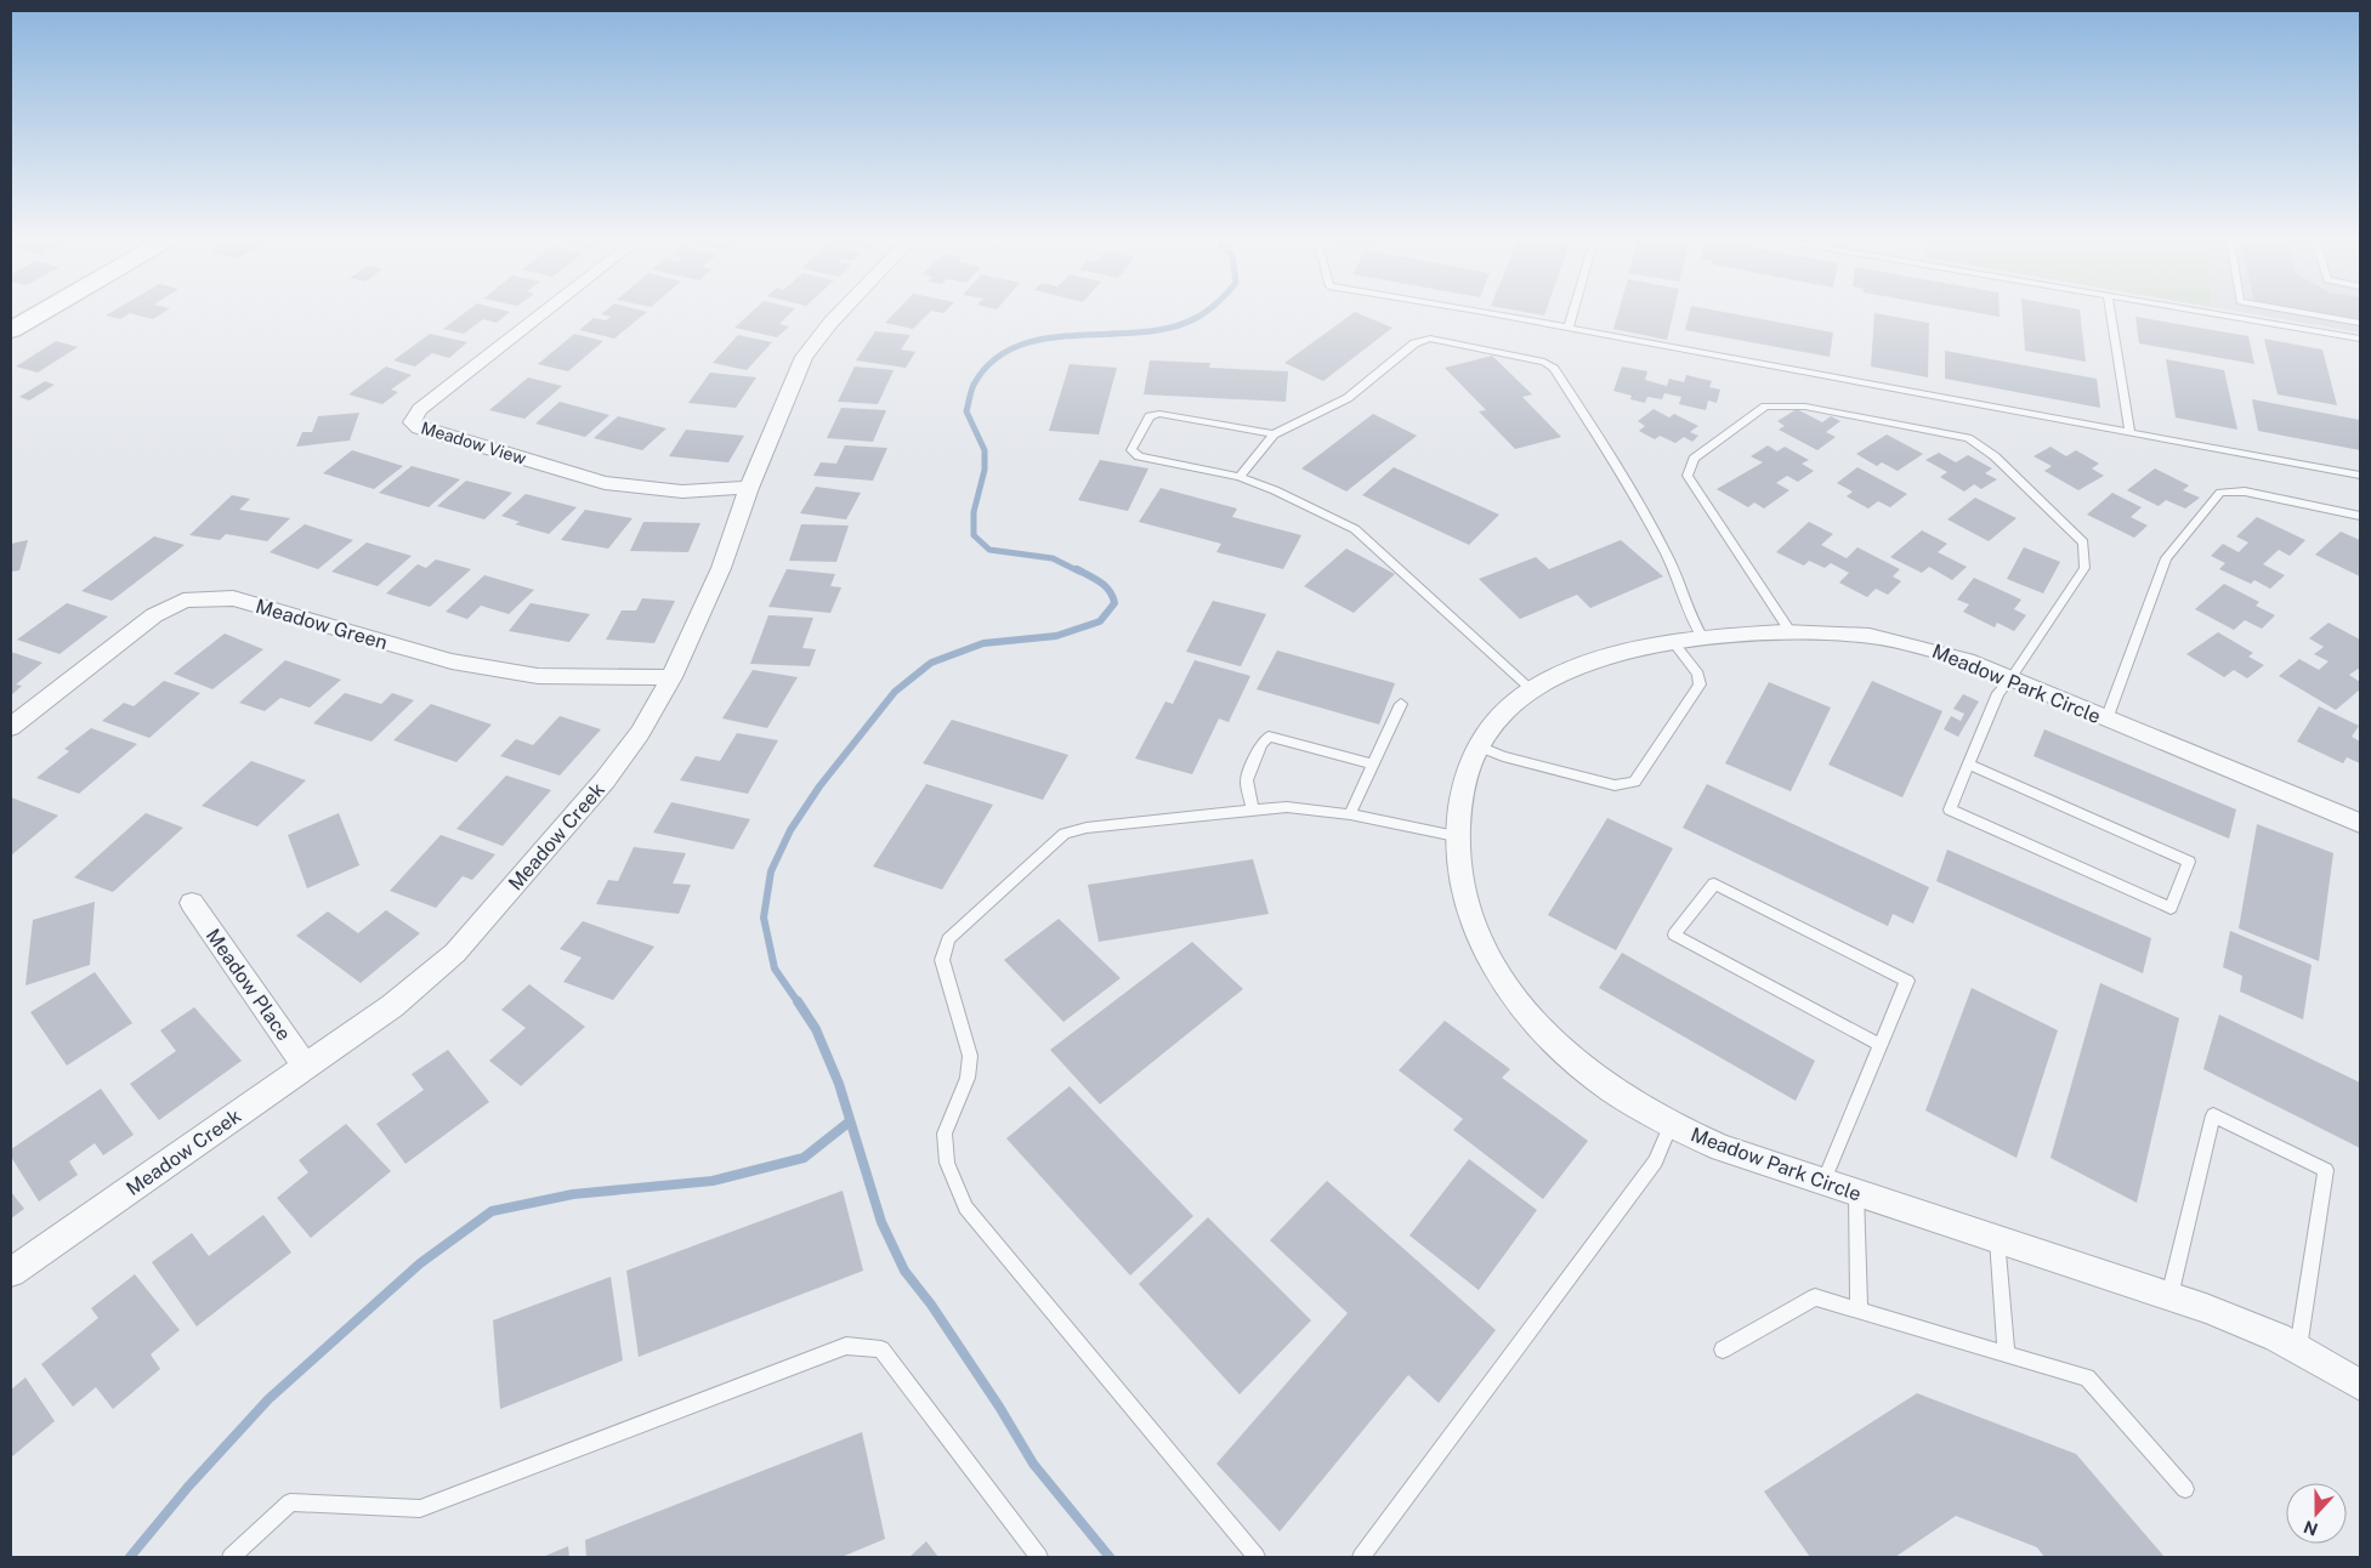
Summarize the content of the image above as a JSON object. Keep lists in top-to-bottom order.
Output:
{
  "streets": {
    "street": [
      "Meadow View",
      "Meadow Green",
      "Meadow Park Circle",
      "Meadow Creek",
      "Meadow Place"
    ]
  },
  "crossings": [
    ["Meadow View", "Meadow Creek"],
    ["Meadow Green", "Meadow Creek"],
    ["Meadow Creek", "Meadow Place"]
  ],
  "north": "bottom"
}
